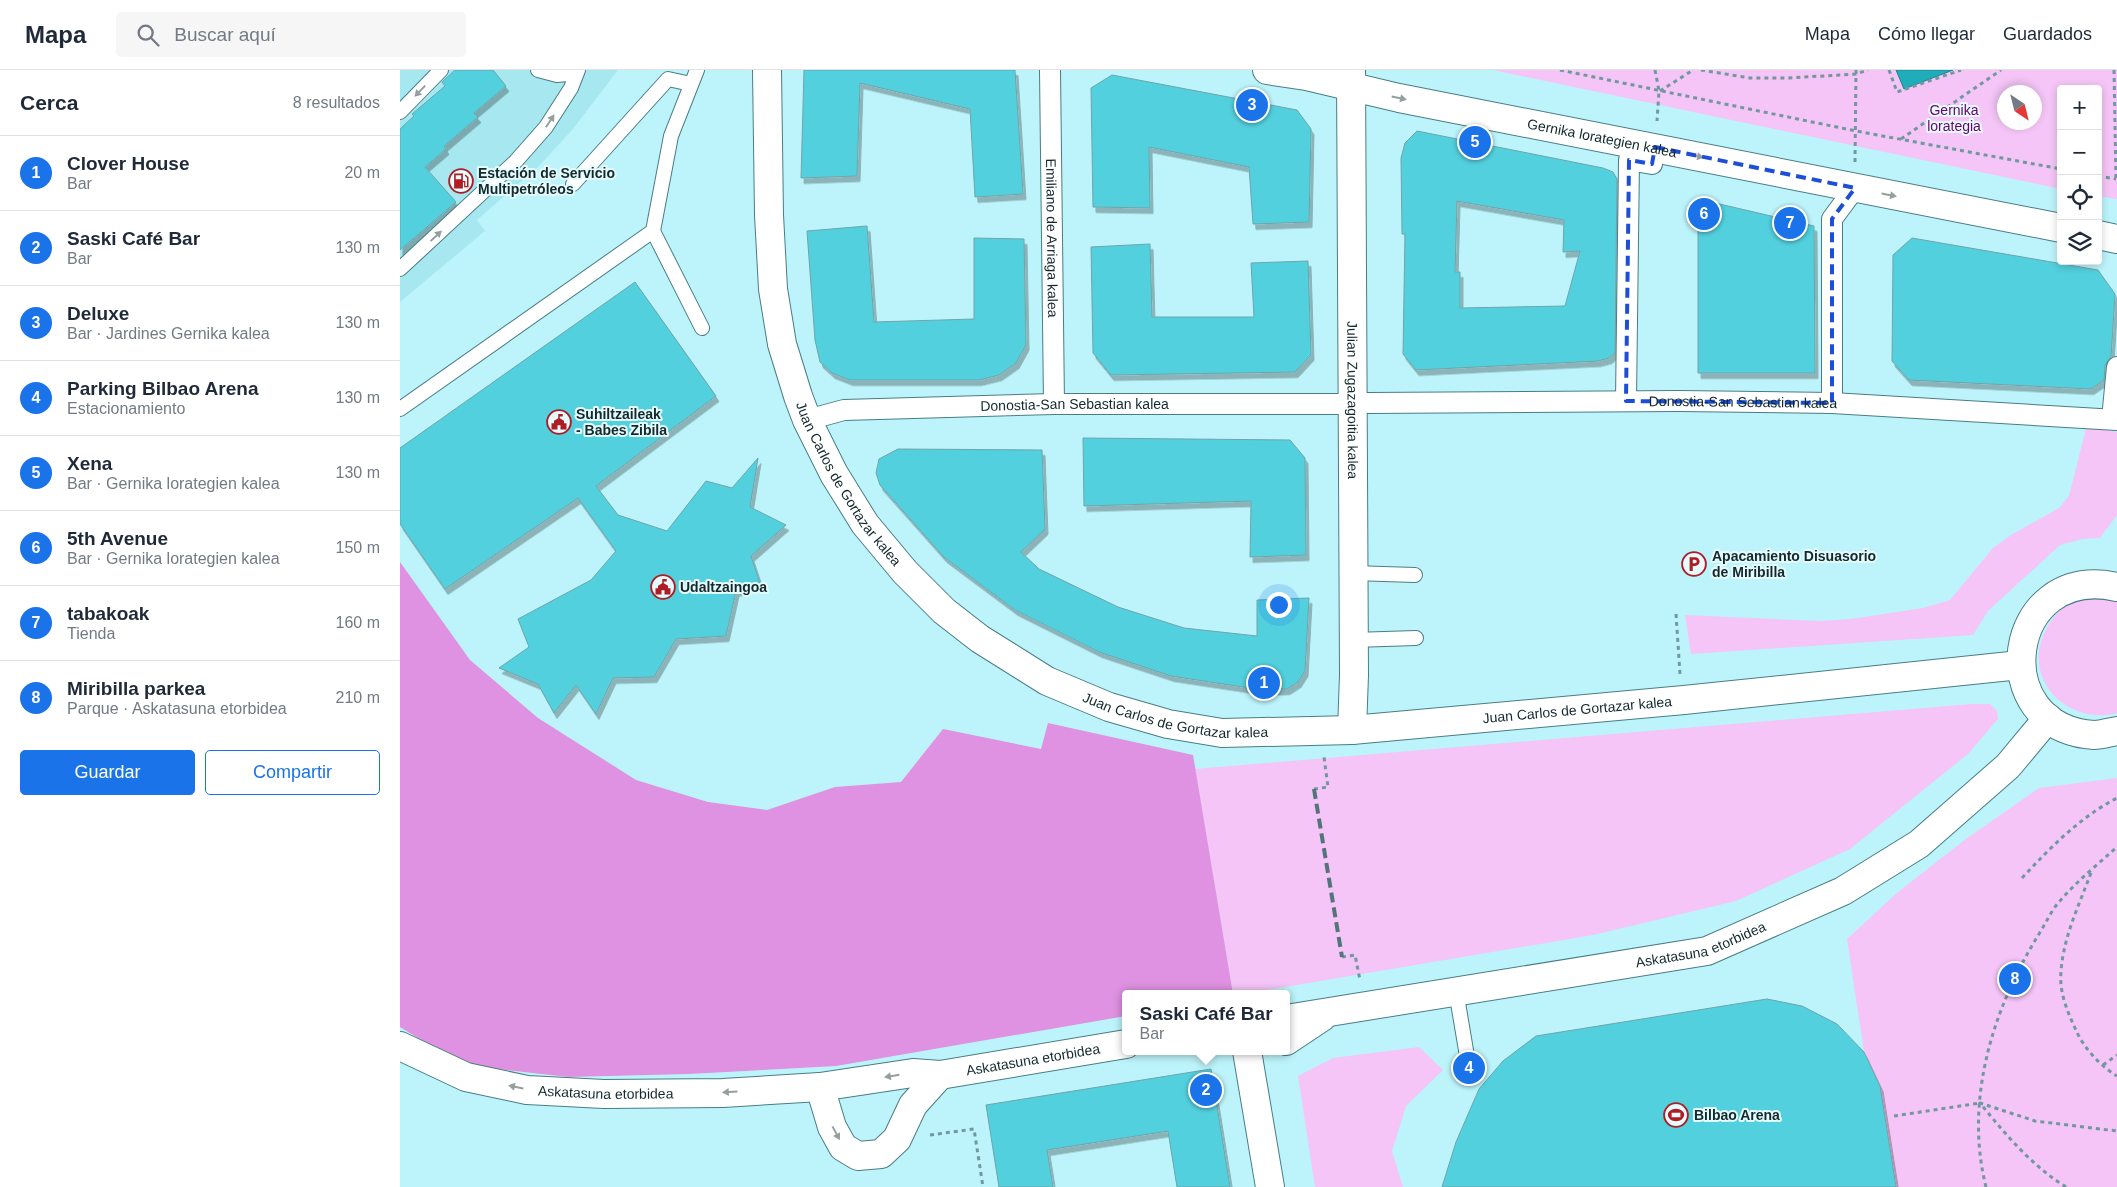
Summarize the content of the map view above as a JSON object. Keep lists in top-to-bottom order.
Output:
{
  "streets": {
    "street": [
      "Gernika lorategien kalea",
      "Emiliano de Arriaga kalea",
      "Julian Zugazagoitia kalea",
      "Donostia-San Sebastian kalea",
      "Juan Carlos de Gortazar kalea",
      "Askatasuna etorbidea"
    ]
  },
  "crossings": [
    ["Gernika lorategien kalea", "Julian Zugazagoitia kalea"],
    ["Emiliano de Arriaga kalea", "Donostia-San Sebastian kalea"],
    ["Julian Zugazagoitia kalea", "Juan Carlos de Gortazar kalea"],
    ["Donostia-San Sebastian kalea", "Juan Carlos de Gortazar kalea"]
  ],
  "one_way": ["Gernika lorategien kalea"],
  "parks": ["Gernika lorategia"],
  "places": {
    "fuel station": ["Estación de Servicio Multipetróleos"],
    "public building": ["Suhiltzaileak - Babes Zibila", "Udaltzaingoa"],
    "parking": ["Apacamiento Disuasorio de Miribilla"],
    "sports": ["Bilbao Arena"]
  },
  "north": "bottom right",
  "page": {
    "header": "Mapa",
    "search": "Buscar aquí",
    "nav": ["Mapa", "Cómo llegar", "Guardados"],
    "heading": ["Cerca", "8 resultados"],
    "map_buttons": ["+", "−"],
    "pins": [
      "3",
      "5",
      "6",
      "7",
      "1",
      "8",
      "4",
      "2"
    ],
    "list": [
      {
        "mark": "1",
        "name": "Clover House",
        "note": "Bar",
        "value": "20 m"
      },
      {
        "mark": "2",
        "name": "Saski Café Bar",
        "note": "Bar",
        "value": "130 m"
      },
      {
        "mark": "3",
        "name": "Deluxe",
        "note": "Bar · Jardines Gernika kalea",
        "value": "130 m"
      },
      {
        "mark": "4",
        "name": "Parking Bilbao Arena",
        "note": "Estacionamiento",
        "value": "130 m"
      },
      {
        "mark": "5",
        "name": "Xena",
        "note": "Bar · Gernika lorategien kalea",
        "value": "130 m"
      },
      {
        "mark": "6",
        "name": "5th Avenue",
        "note": "Bar · Gernika lorategien kalea",
        "value": "150 m"
      },
      {
        "mark": "7",
        "name": "tabakoak",
        "note": "Tienda",
        "value": "160 m"
      },
      {
        "mark": "8",
        "name": "Miribilla parkea",
        "note": "Parque · Askatasuna etorbidea",
        "value": "210 m"
      }
    ],
    "buttons": ["Guardar", "Compartir"],
    "popup": ["Saski Café Bar", "Bar"]
  }
}
